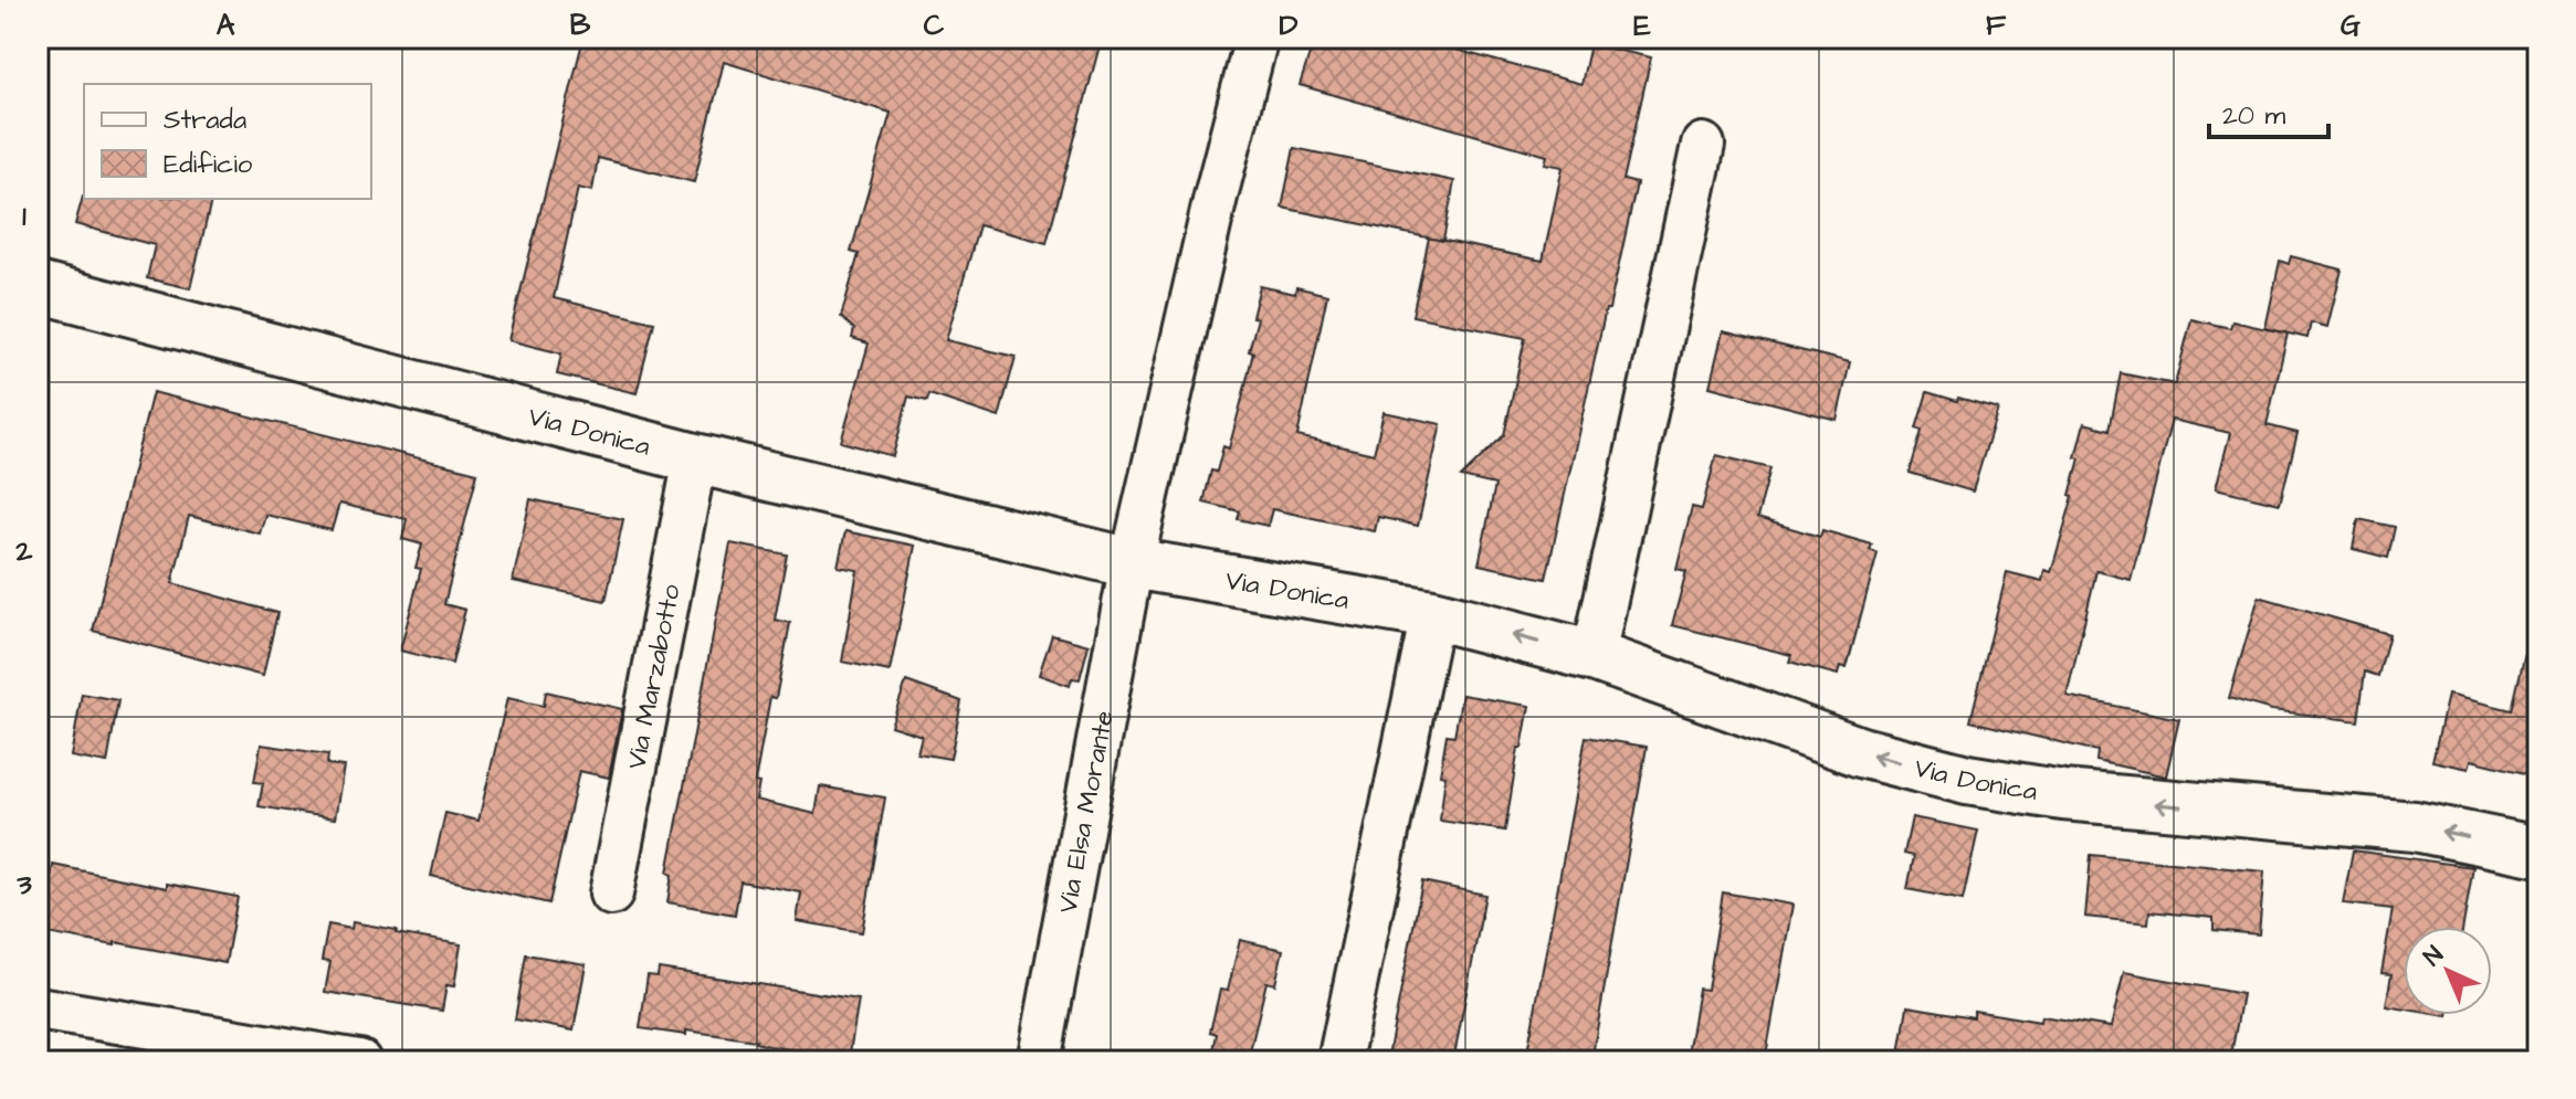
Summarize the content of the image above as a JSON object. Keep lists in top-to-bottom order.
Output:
{
  "streets": {
    "street": ["Via Donica", "Via Marzabotto", "Via Elsa Morante"]
  },
  "crossings": [
    ["Via Donica", "Via Marzabotto"],
    ["Via Donica", "Via Elsa Morante"]
  ],
  "one_way": ["Via Donica"],
  "legend": ["Strada", "Edificio"],
  "scale_bar": "20 m",
  "north": "top left",
  "grid": {
    "columns": [
      "A",
      "B",
      "C",
      "D",
      "E",
      "F",
      "G"
    ],
    "rows": ["1", "2", "3"]
  }
}
